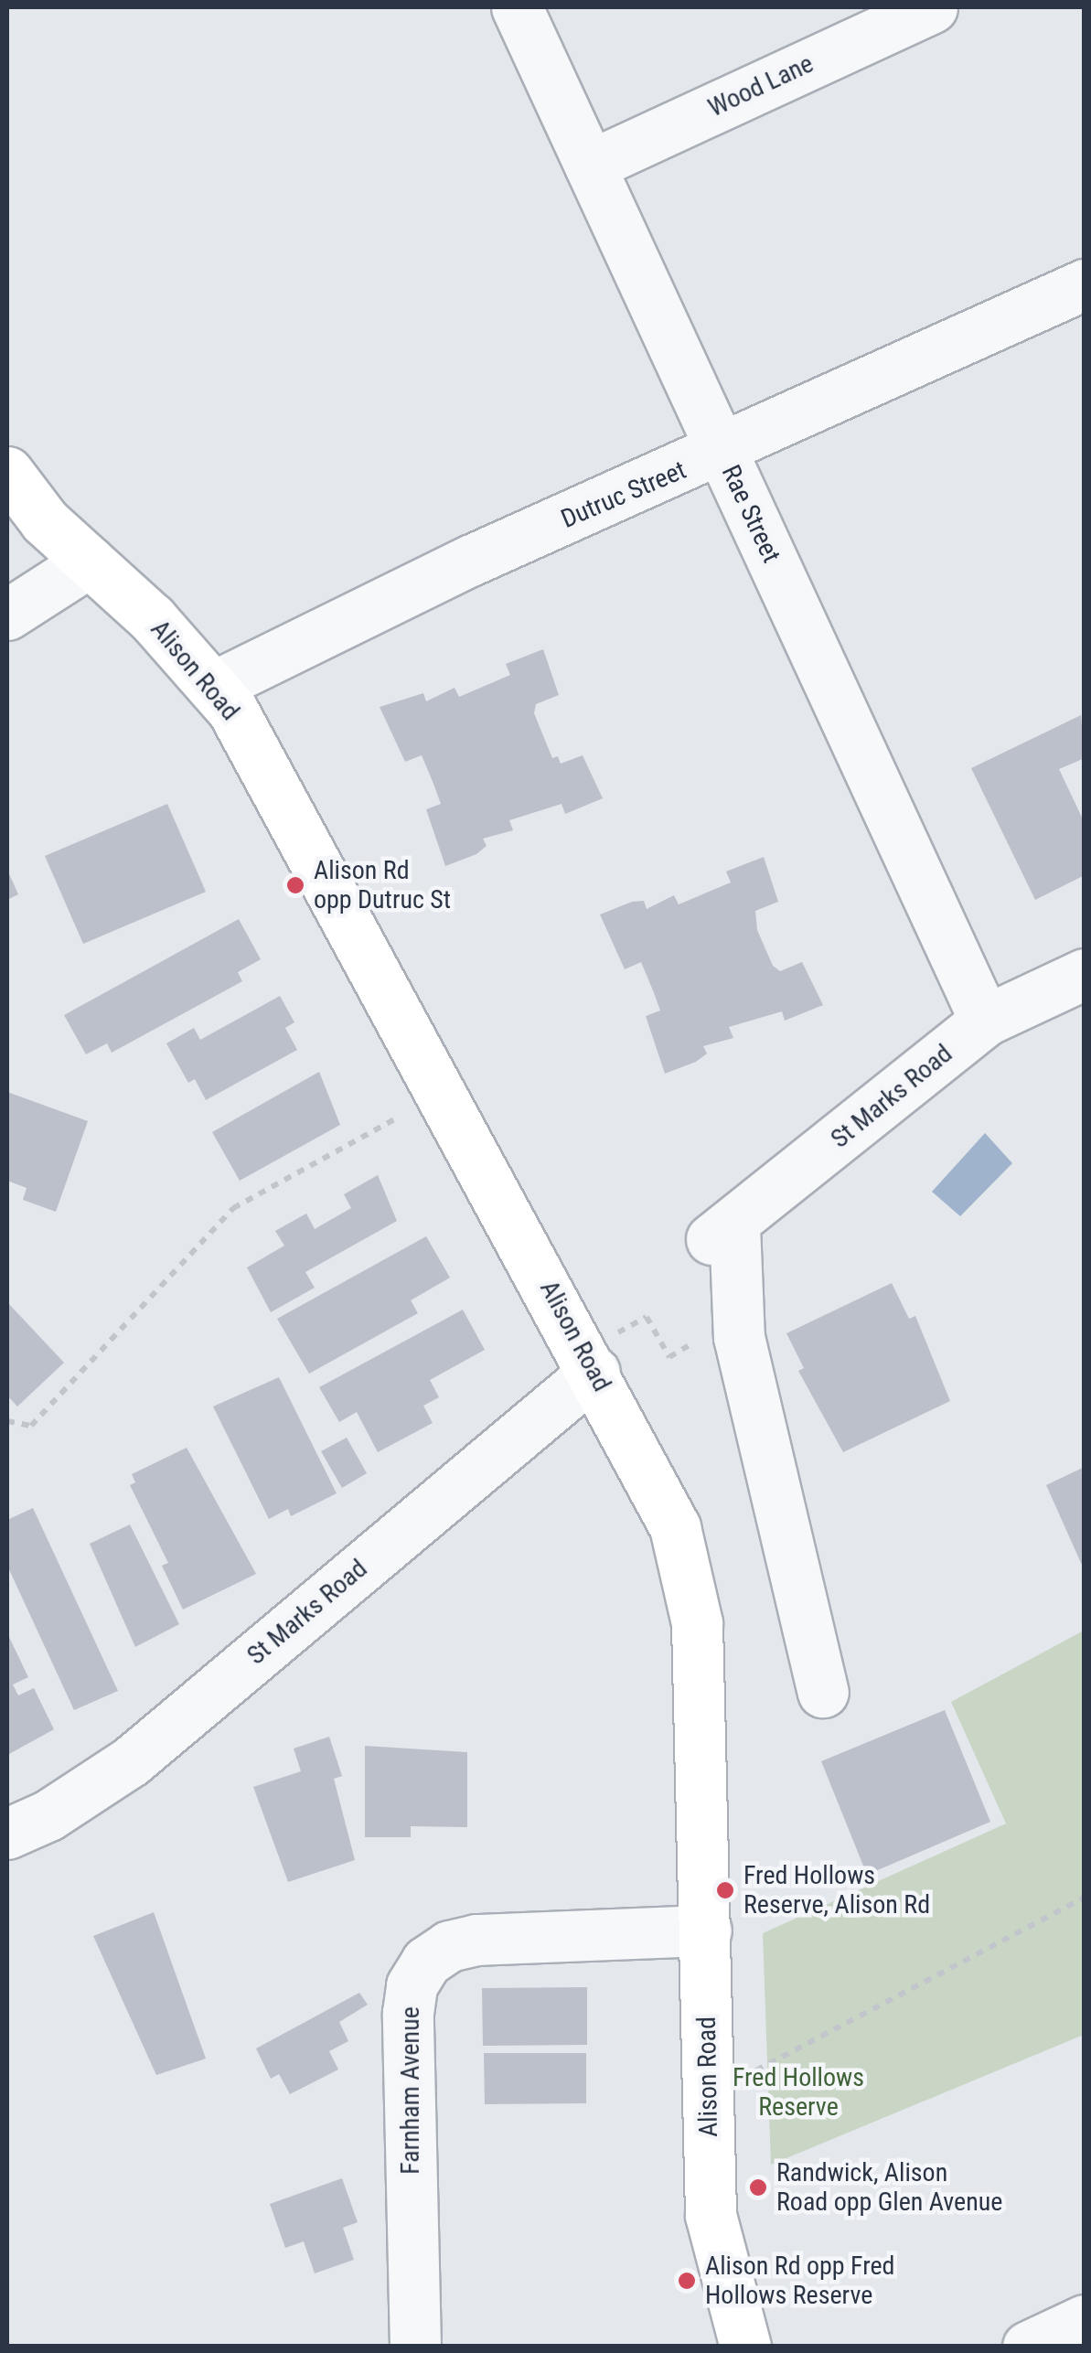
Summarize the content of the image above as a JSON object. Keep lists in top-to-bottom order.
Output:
{
  "streets": {
    "main road": ["Alison Road"],
    "street": [
      "Wood Lane",
      "Dutruc Street",
      "Rae Street",
      "St Marks Road",
      "Farnham Avenue"
    ]
  },
  "crossings": [
    ["Wood Lane", "Rae Street"],
    ["Dutruc Street", "Rae Street"],
    ["Dutruc Street", "Alison Road"],
    ["Rae Street", "St Marks Road"],
    ["Alison Road", "St Marks Road"],
    ["Alison Road", "Farnham Avenue"]
  ],
  "parks": ["Fred Hollows Reserve"],
  "places": [
    "Alison Rd opp Dutruc St",
    "Fred Hollows Reserve, Alison Rd",
    "Randwick, Alison Road opp Glen Avenue",
    "Alison Rd opp Fred Hollows Reserve"
  ]
}
